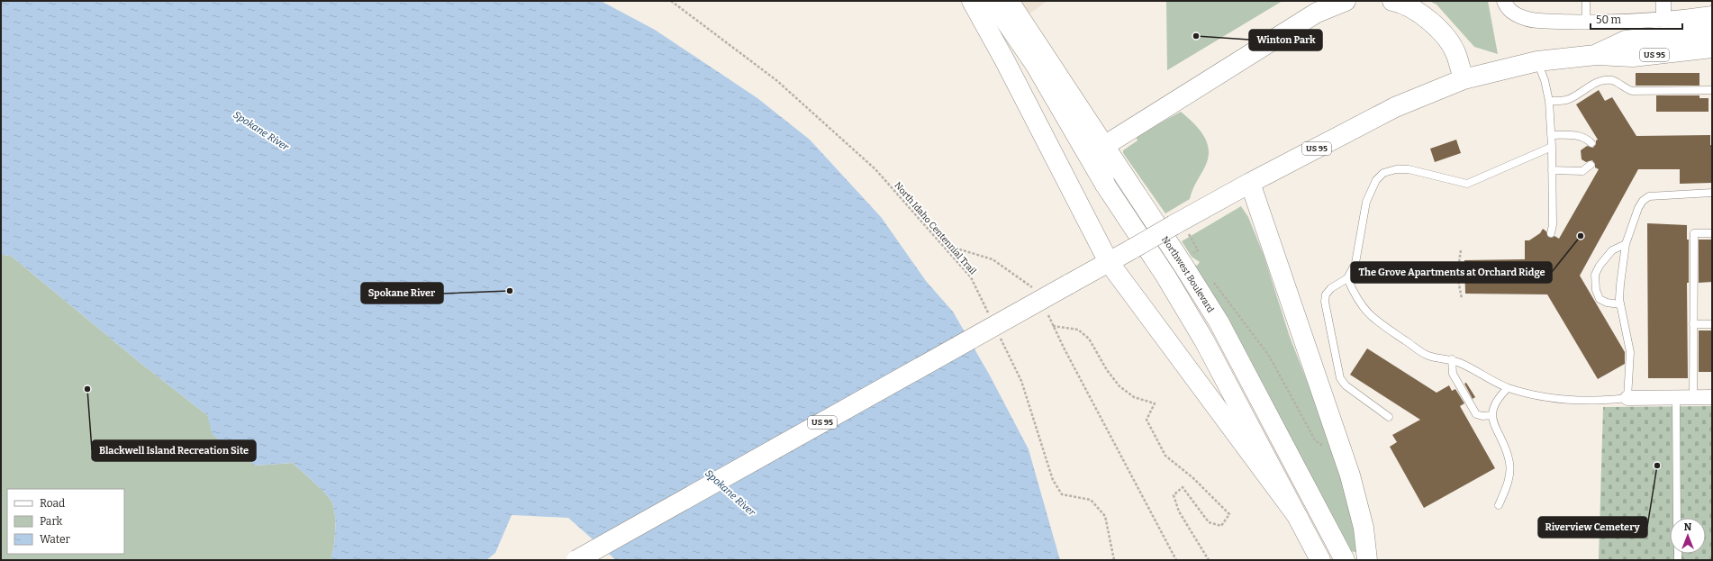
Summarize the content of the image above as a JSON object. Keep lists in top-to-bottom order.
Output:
{
  "streets": {
    "main road": ["US 95", "Northwest Boulevard"],
    "path": ["North Idaho Centennial Trail"]
  },
  "water": ["Spokane River"],
  "places": [
    "Winton Park",
    "The Grove Apartments at Orchard Ridge",
    "Spokane River",
    "Blackwell Island Recreation Site",
    "Riverview Cemetery"
  ],
  "legend": ["Road", "Park", "Water"],
  "scale_bar": "50 m",
  "north": "top"
}
